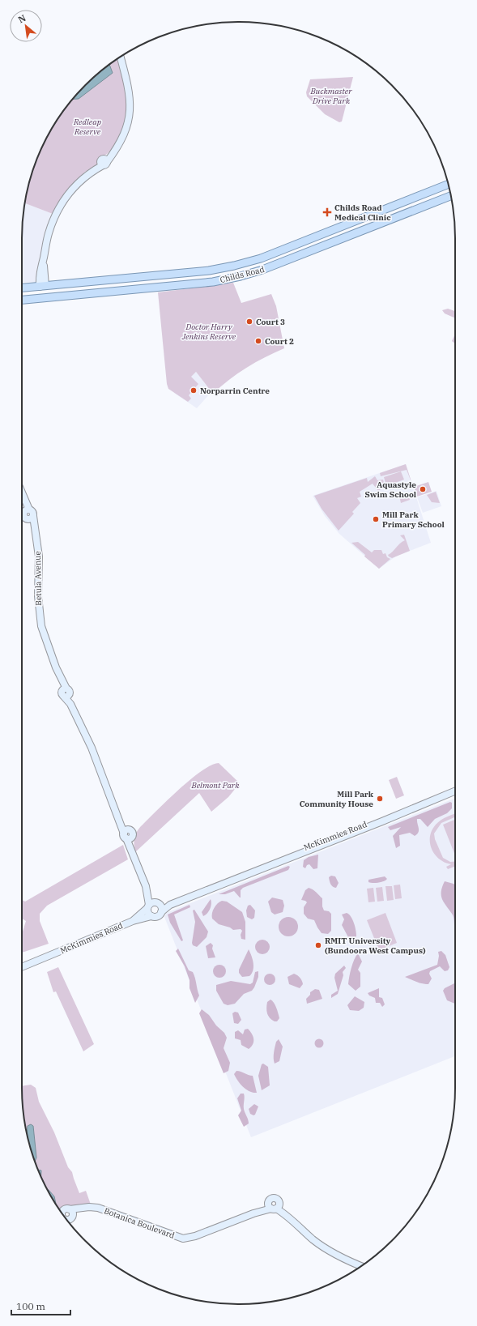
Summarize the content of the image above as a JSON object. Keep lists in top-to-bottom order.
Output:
{
  "streets": {
    "main road": ["Childs Road"],
    "street": ["Betula Avenue", "McKimmies Road", "Botanica Boulevard"]
  },
  "crossings": [
    ["Betula Avenue", "McKimmies Road"]
  ],
  "parks": [
    "Buckmaster Drive Park",
    "Redleap Reserve",
    "Doctor Harry Jenkins Reserve",
    "Belmont Park"
  ],
  "places": {
    "health": ["Childs Road Medical Clinic"],
    "other": [
      "Court 3",
      "Court 2",
      "Norparrin Centre",
      "Aquastyle Swim School",
      "Mill Park Primary School",
      "Mill Park Community House",
      "RMIT University (Bundoora West Campus)"
    ]
  },
  "scale_bar": "100 m",
  "north": "top left"
}
